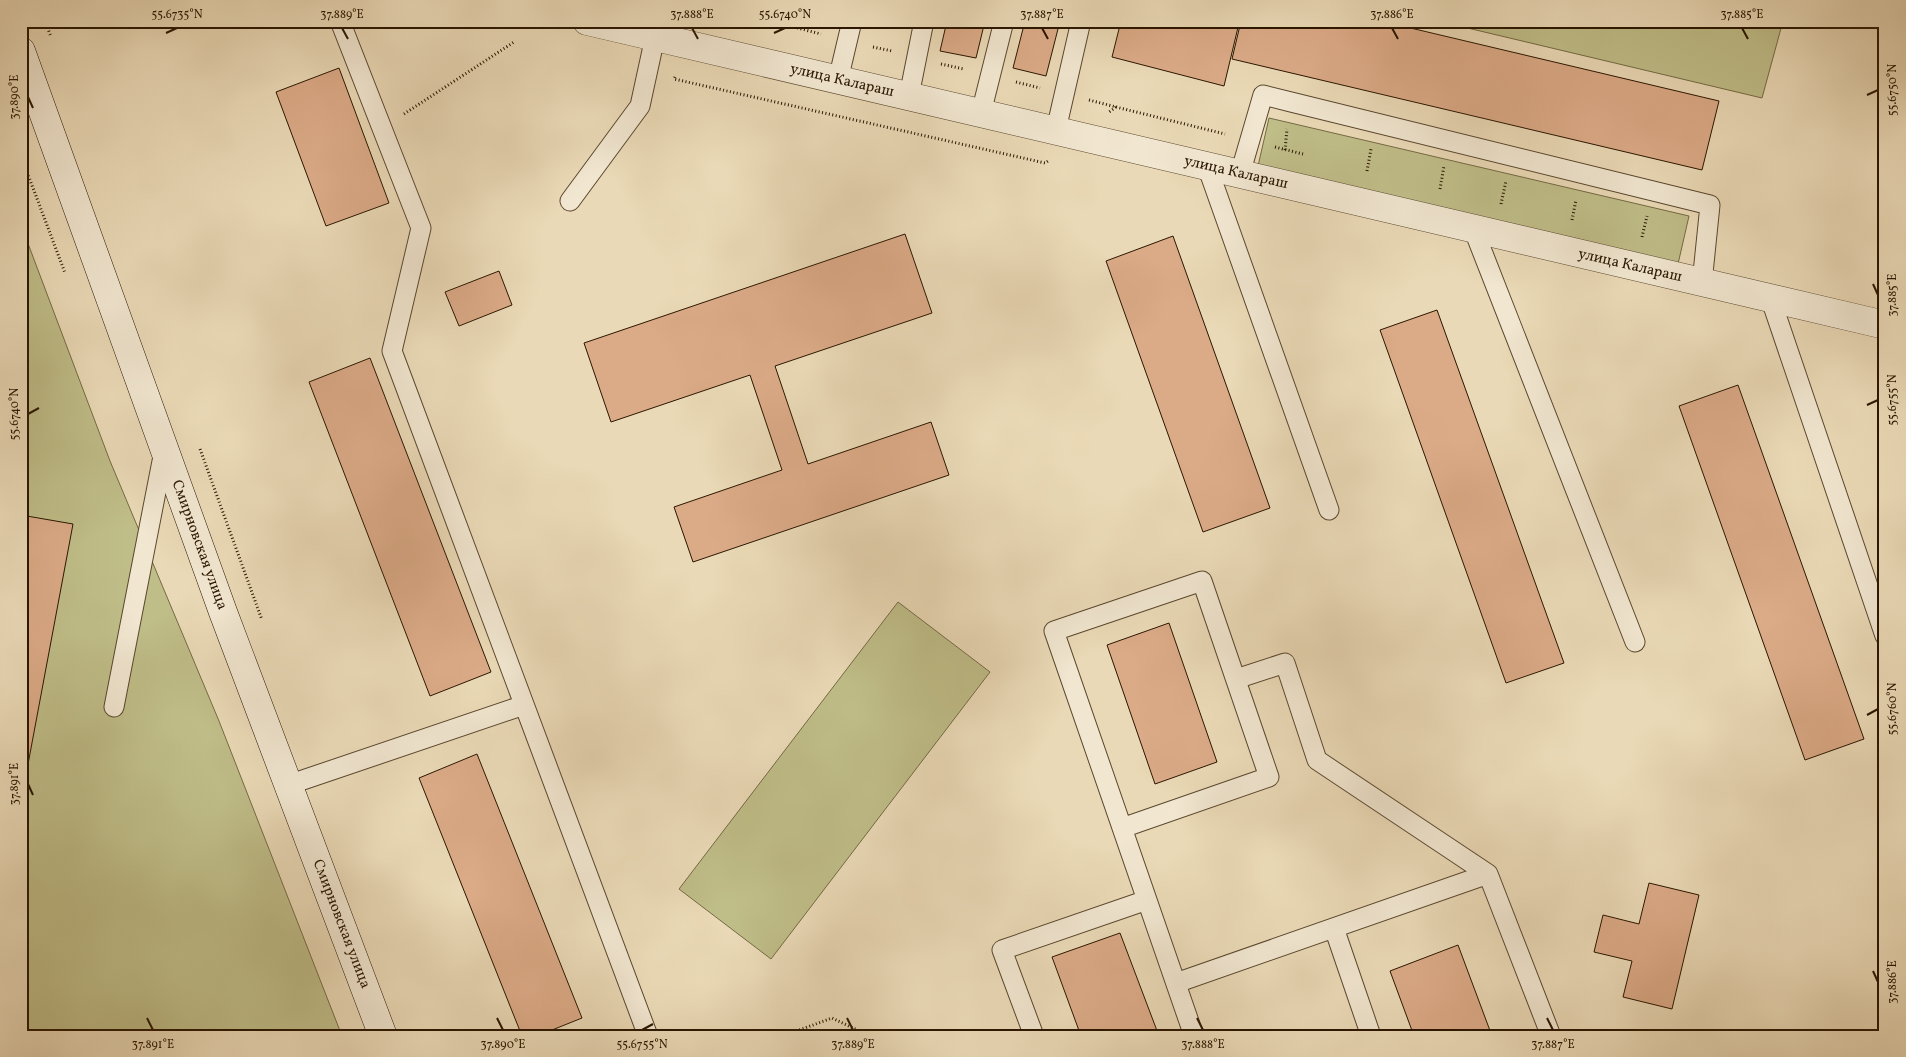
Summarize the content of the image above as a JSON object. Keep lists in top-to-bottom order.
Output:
{
  "streets": {
    "street": ["улица Калараш", "Смирновская улица"]
  },
  "coordinates": [
    "55.6735°N",
    "37.889°E",
    "37.888°E",
    "55.6740°N",
    "37.887°E",
    "37.886°E",
    "37.885°E",
    "55.6750°N",
    "37.890°E",
    "55.6755°N",
    "55.6760°N",
    "37.891°E"
  ]
}
